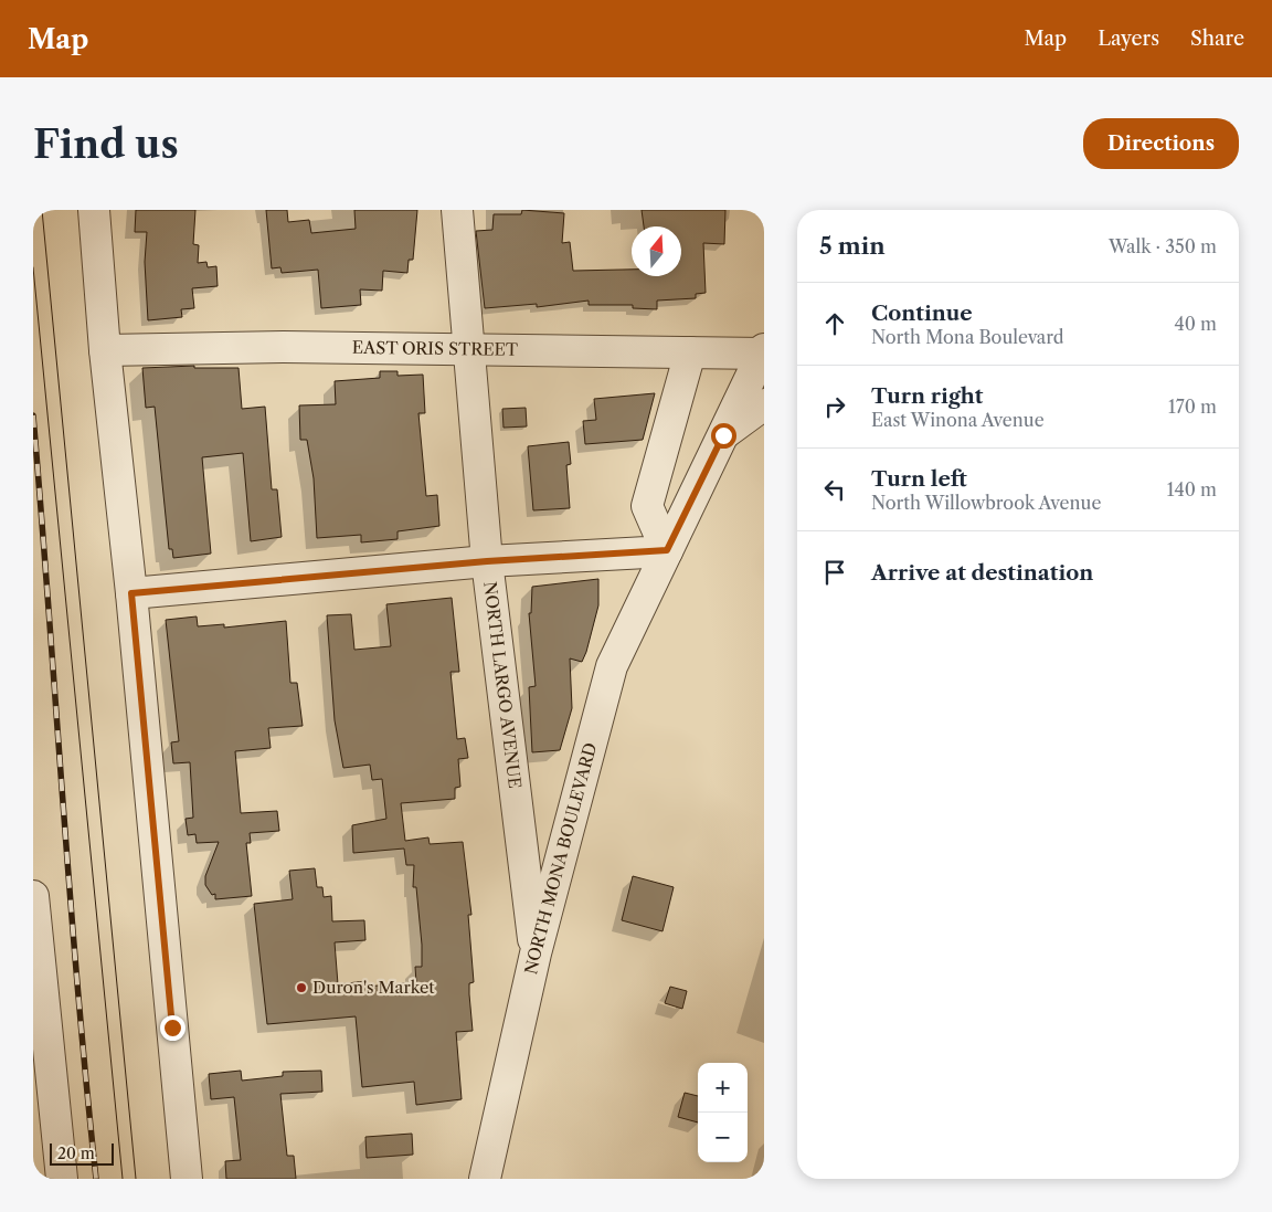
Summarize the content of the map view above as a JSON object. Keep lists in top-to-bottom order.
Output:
{
  "streets": {
    "street": ["EAST ORIS STREET", "NORTH LARGO AVENUE", "NORTH MONA BOULEVARD"]
  },
  "crossings": [
    ["EAST ORIS STREET", "NORTH LARGO AVENUE"],
    ["EAST ORIS STREET", "NORTH MONA BOULEVARD"],
    ["NORTH LARGO AVENUE", "NORTH MONA BOULEVARD"]
  ],
  "places": ["Duron's Market"],
  "scale_bar": "20 m",
  "north": "top",
  "page": {
    "header": "Map",
    "nav": ["Map", "Layers", "Share"],
    "buttons": "Directions",
    "title": "Find us",
    "heading": ["5 min", "Walk · 350 m"],
    "list": [
      ["Continue", "North Mona Boulevard", "40 m"],
      ["Turn right", "East Winona Avenue", "170 m"],
      ["Turn left", "North Willowbrook Avenue", "140 m"],
      "Arrive at destination"
    ],
    "map_buttons": ["+", "−"],
    "scale": "20 m"
  }
}
